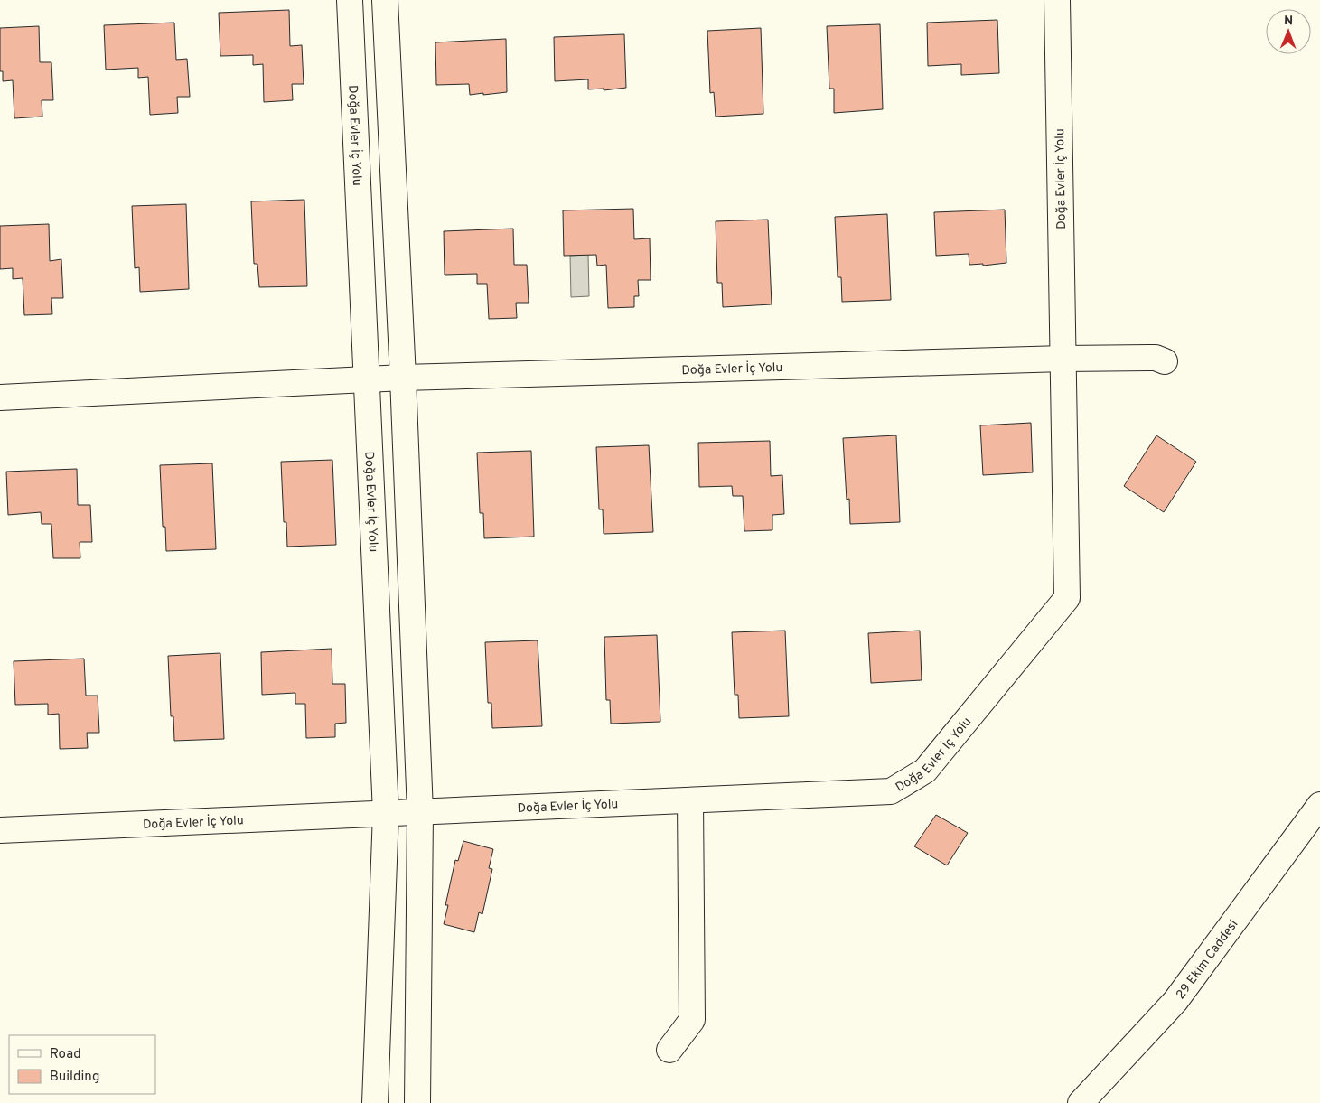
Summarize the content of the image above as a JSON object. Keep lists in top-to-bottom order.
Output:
{
  "streets": {
    "street": ["Doğa Evler İç Yolu", "29 Ekim Caddesi"]
  },
  "legend": ["Road", "Building"],
  "north": "top"
}
